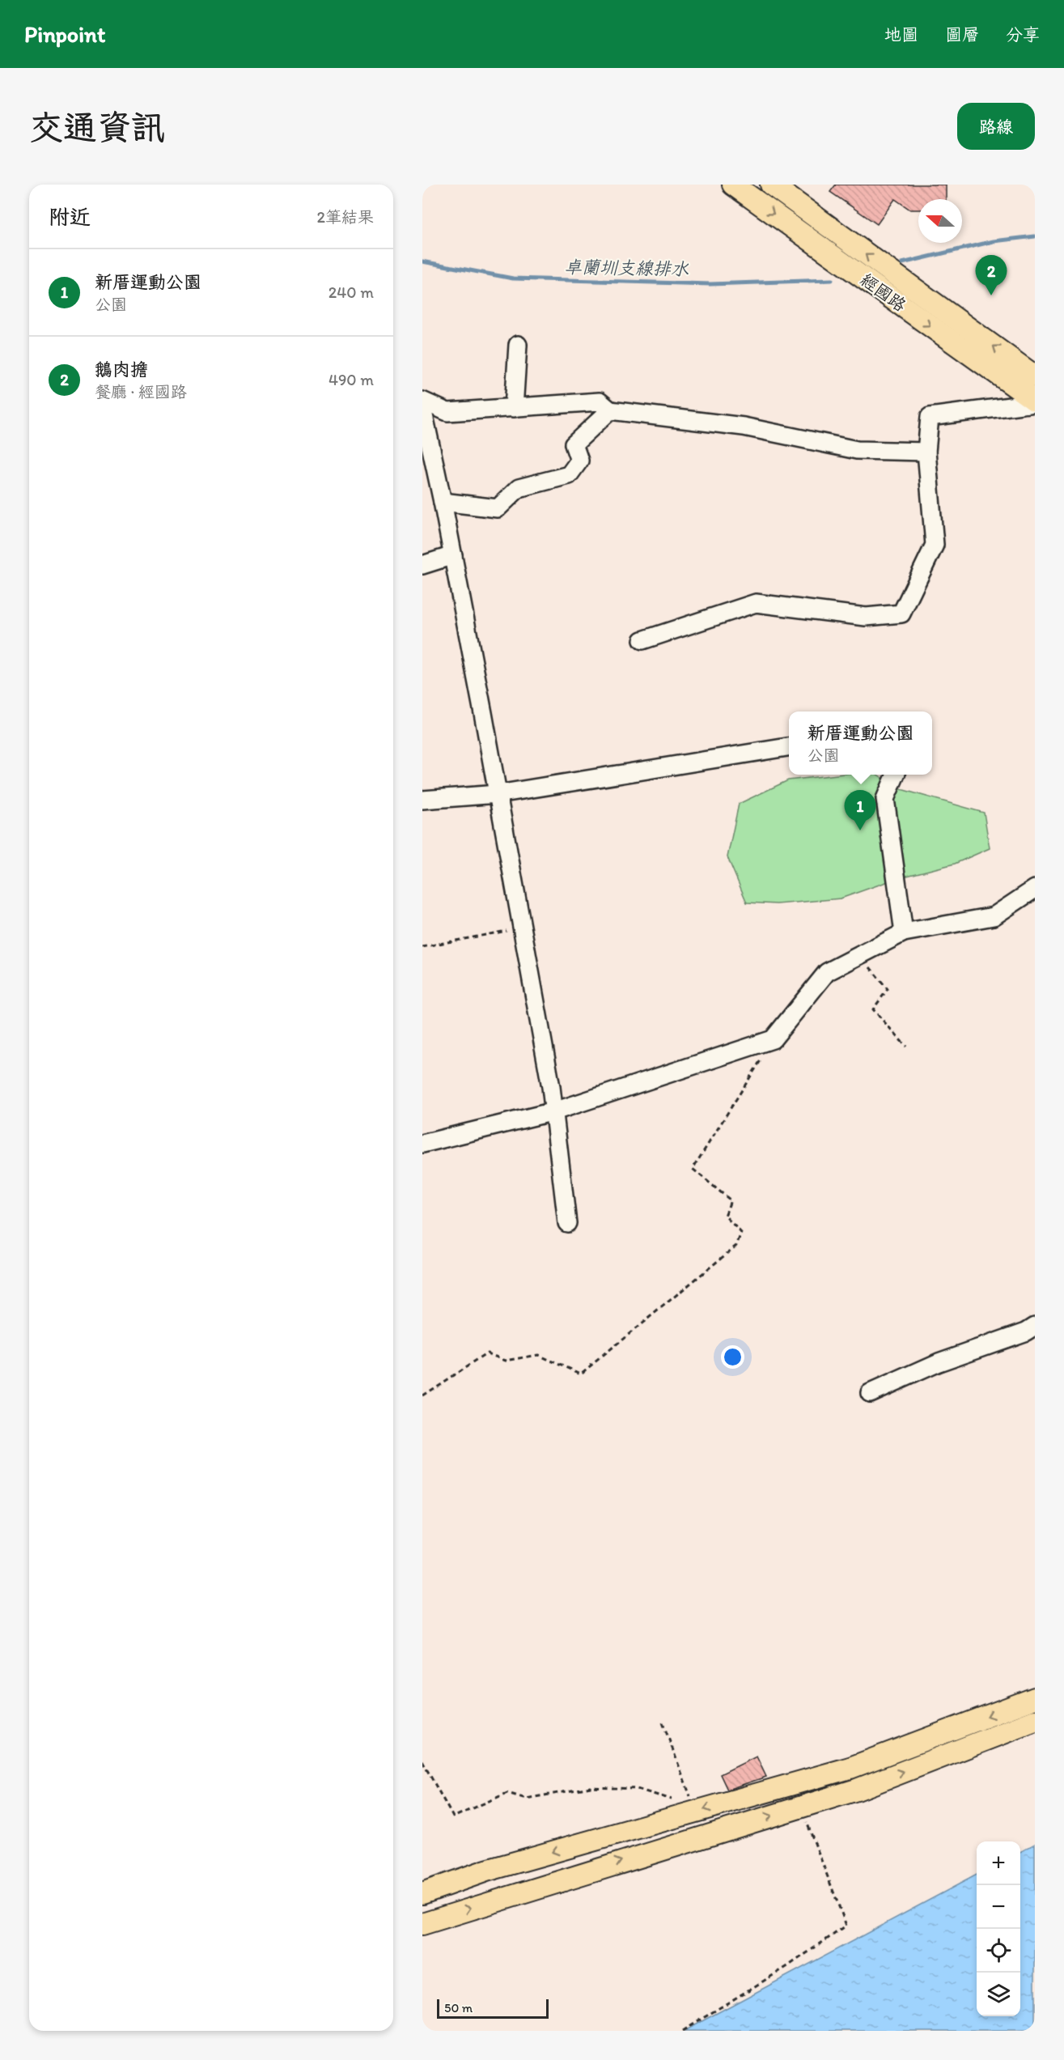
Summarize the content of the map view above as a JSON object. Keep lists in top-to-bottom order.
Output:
{
  "streets": {
    "main road": ["經國路"]
  },
  "water": ["卓蘭圳支線排水"],
  "scale_bar": "50 m",
  "north": "left",
  "page": {
    "header": "Pinpoint",
    "nav": ["地圖", "圖層", "分享"],
    "buttons": "路線",
    "title": "交通資訊",
    "heading": ["附近", "2筆結果"],
    "list": [
      {
        "mark": "1",
        "name": "新厝運動公園",
        "note": "公園",
        "value": "240 m"
      },
      {
        "mark": "2",
        "name": "鵝肉擔",
        "note": "餐廳 · 經國路",
        "value": "490 m"
      }
    ],
    "pins": ["2", "1"],
    "popup": ["新厝運動公園", "公園"],
    "map_buttons": ["+", "−"],
    "scale": "50 m"
  }
}
